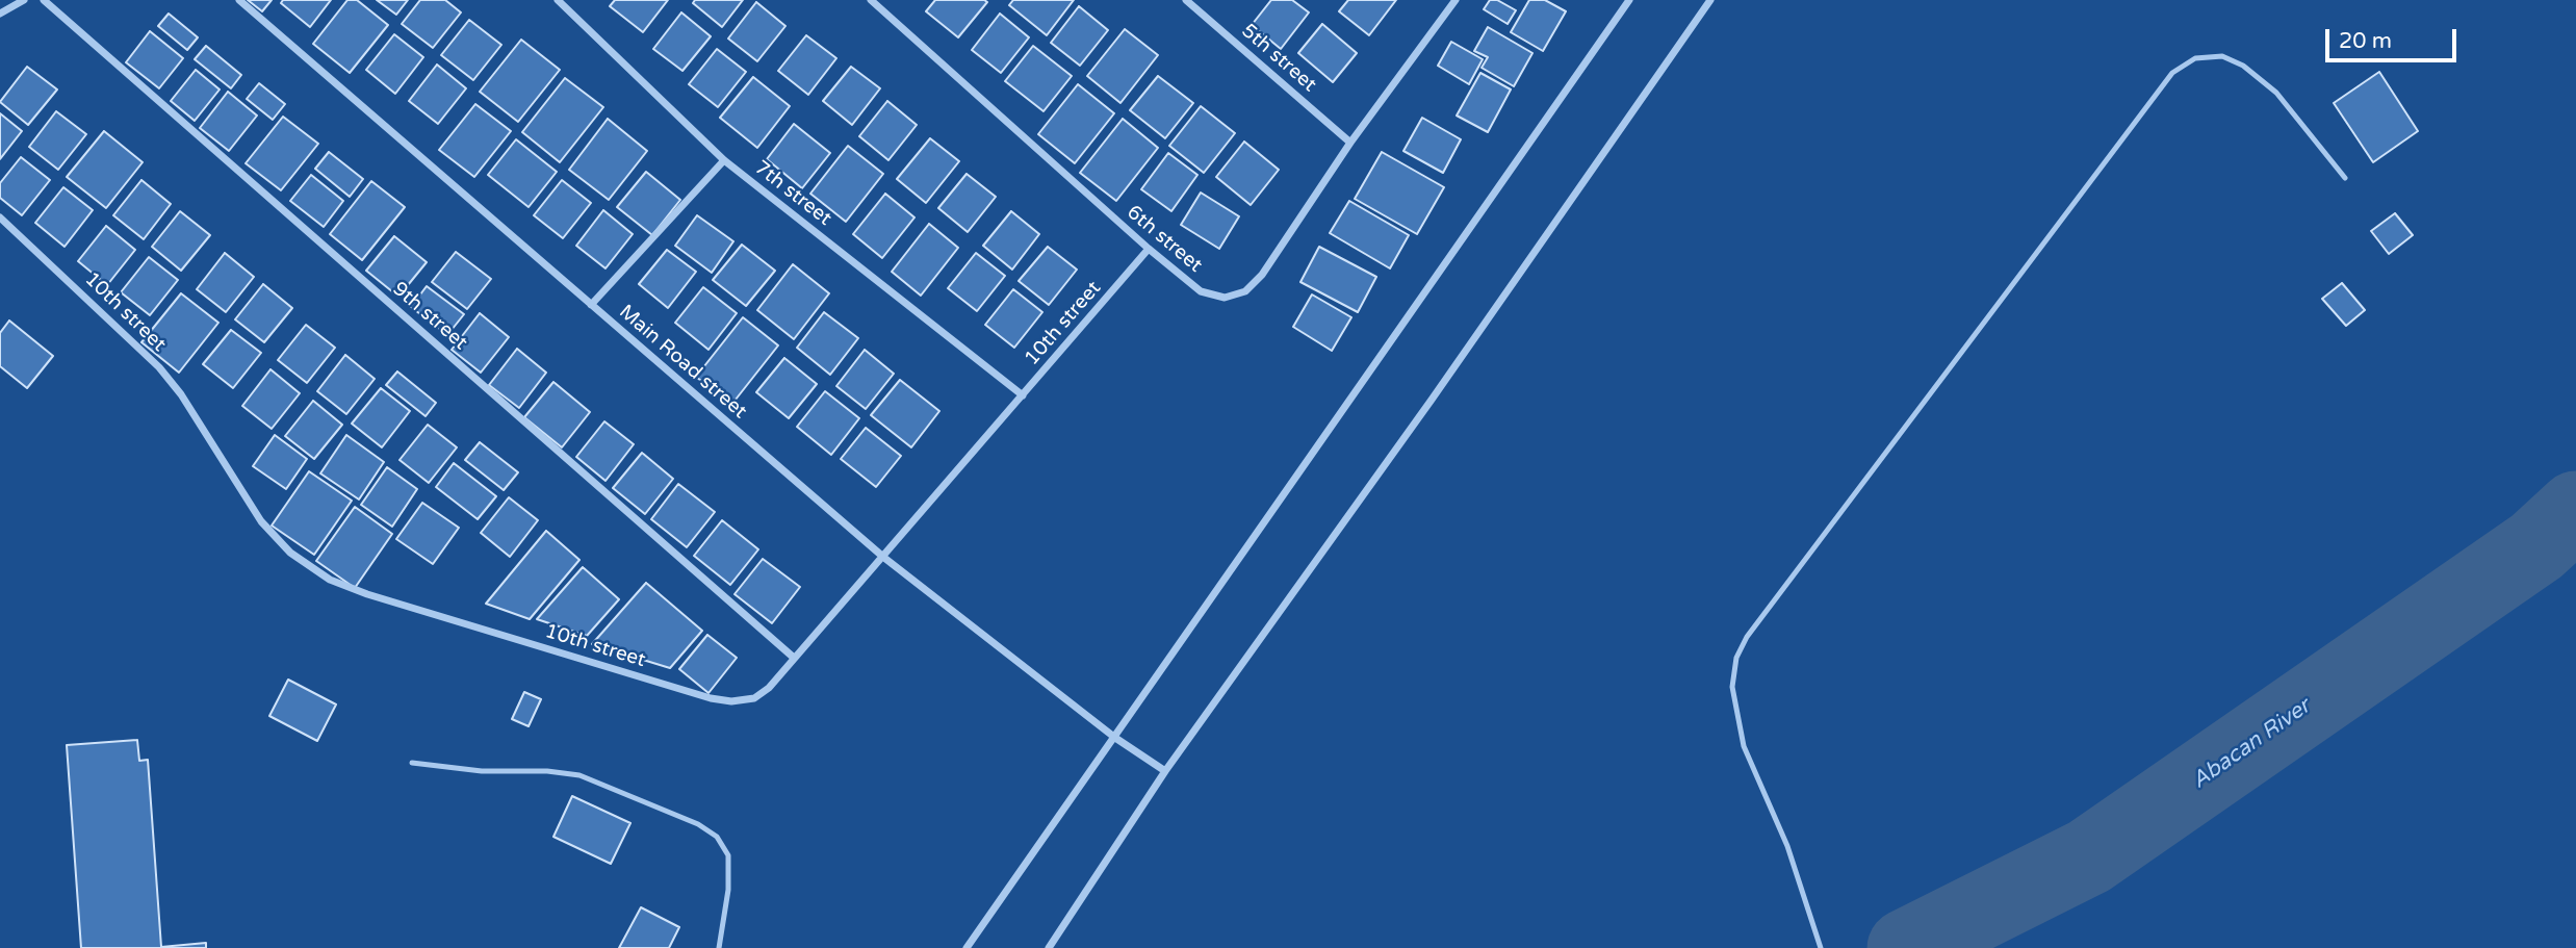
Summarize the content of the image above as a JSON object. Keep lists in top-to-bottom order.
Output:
{
  "streets": {
    "street": [
      "5th street",
      "7th street",
      "6th street",
      "10th street",
      "9th street",
      "Main Road street"
    ]
  },
  "crossings": [
    ["5th street", "6th street"],
    ["7th street", "10th street"],
    ["6th street", "10th street"],
    ["10th street", "9th street"],
    ["10th street", "Main Road street"]
  ],
  "water": ["Abacan River"],
  "scale_bar": "20 m"
}
